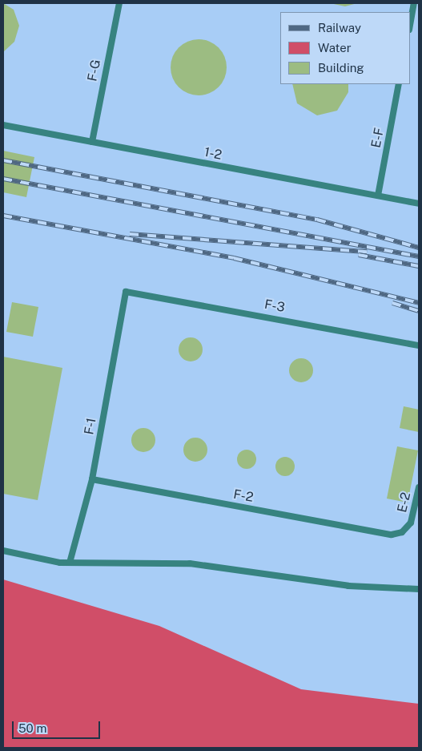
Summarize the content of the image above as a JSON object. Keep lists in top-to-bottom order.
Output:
{
  "streets": {
    "lane": [
      "F-G",
      "E-F",
      "1-2",
      "F-3",
      "F-1",
      "F-2",
      "E-2"
    ]
  },
  "crossings": [
    ["F-G", "1-2"],
    ["E-F", "1-2"],
    ["F-3", "F-1"],
    ["F-1", "F-2"],
    ["F-2", "E-2"]
  ],
  "legend": ["Railway", "Water", "Building"],
  "scale_bar": "50 m"
}
